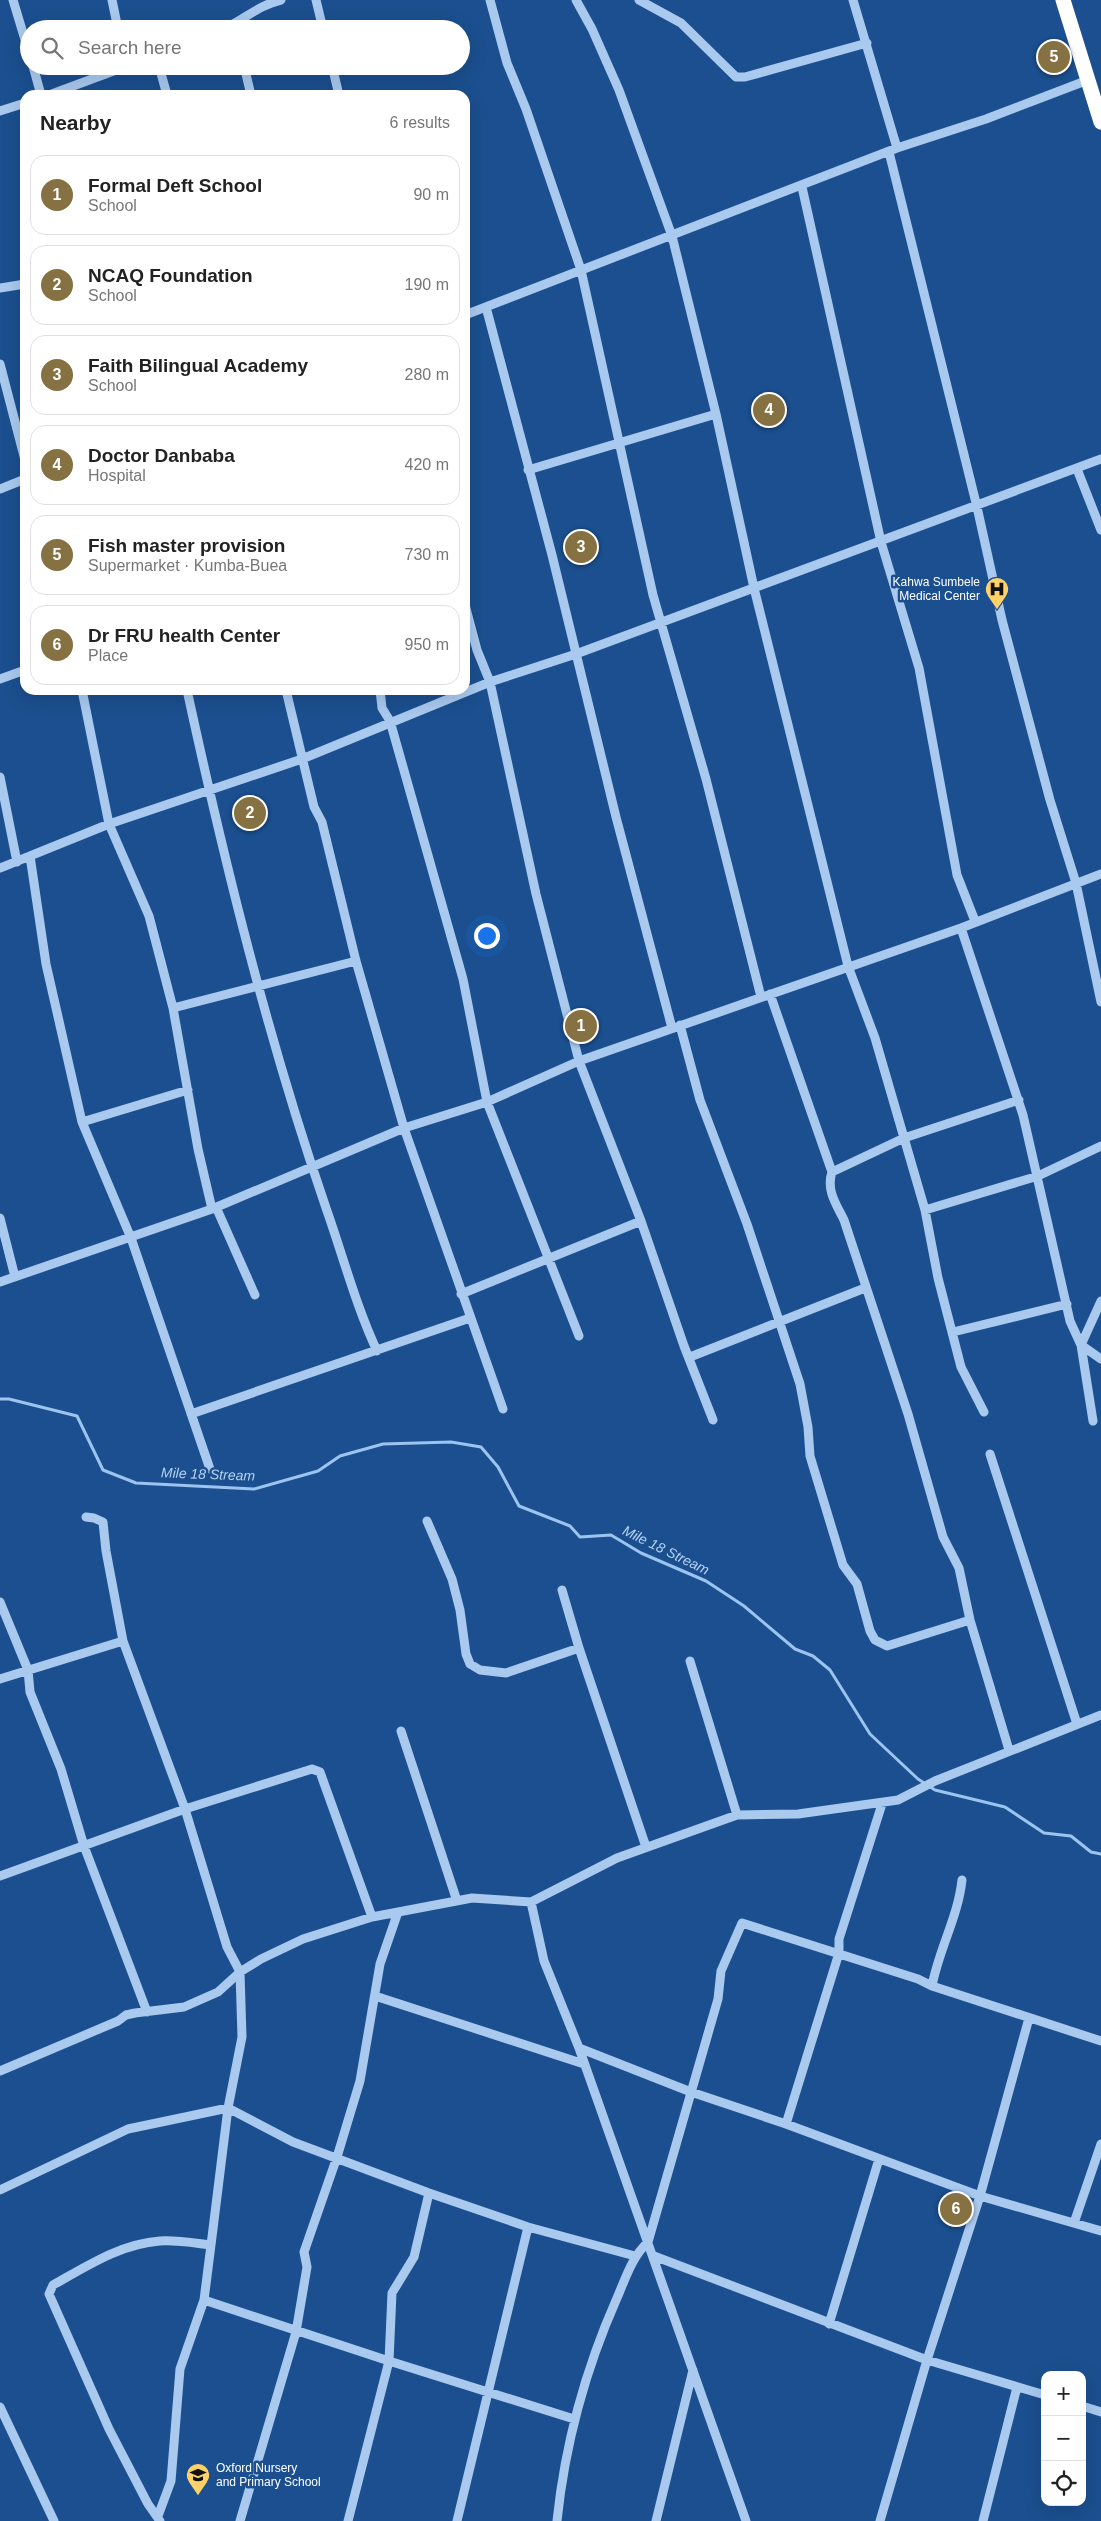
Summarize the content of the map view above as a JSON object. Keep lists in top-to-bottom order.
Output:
{
  "water": ["Mile 18 Stream"],
  "places": {
    "hospital": ["Kahwa Sumbele Medical Center"],
    "school or university": ["Oxford Nursery and Primary School"]
  },
  "page": {
    "search": "Search here",
    "pins": [
      "5",
      "4",
      "3",
      "2",
      "1",
      "6"
    ],
    "heading": ["Nearby", "6 results"],
    "list": [
      {
        "mark": "1",
        "name": "Formal Deft School",
        "note": "School",
        "value": "90 m"
      },
      {
        "mark": "2",
        "name": "NCAQ Foundation",
        "note": "School",
        "value": "190 m"
      },
      {
        "mark": "3",
        "name": "Faith Bilingual Academy",
        "note": "School",
        "value": "280 m"
      },
      {
        "mark": "4",
        "name": "Doctor Danbaba",
        "note": "Hospital",
        "value": "420 m"
      },
      {
        "mark": "5",
        "name": "Fish master provision",
        "note": "Supermarket · Kumba-Buea",
        "value": "730 m"
      },
      {
        "mark": "6",
        "name": "Dr FRU health Center",
        "note": "Place",
        "value": "950 m"
      }
    ],
    "map_buttons": ["+", "−"]
  }
}
